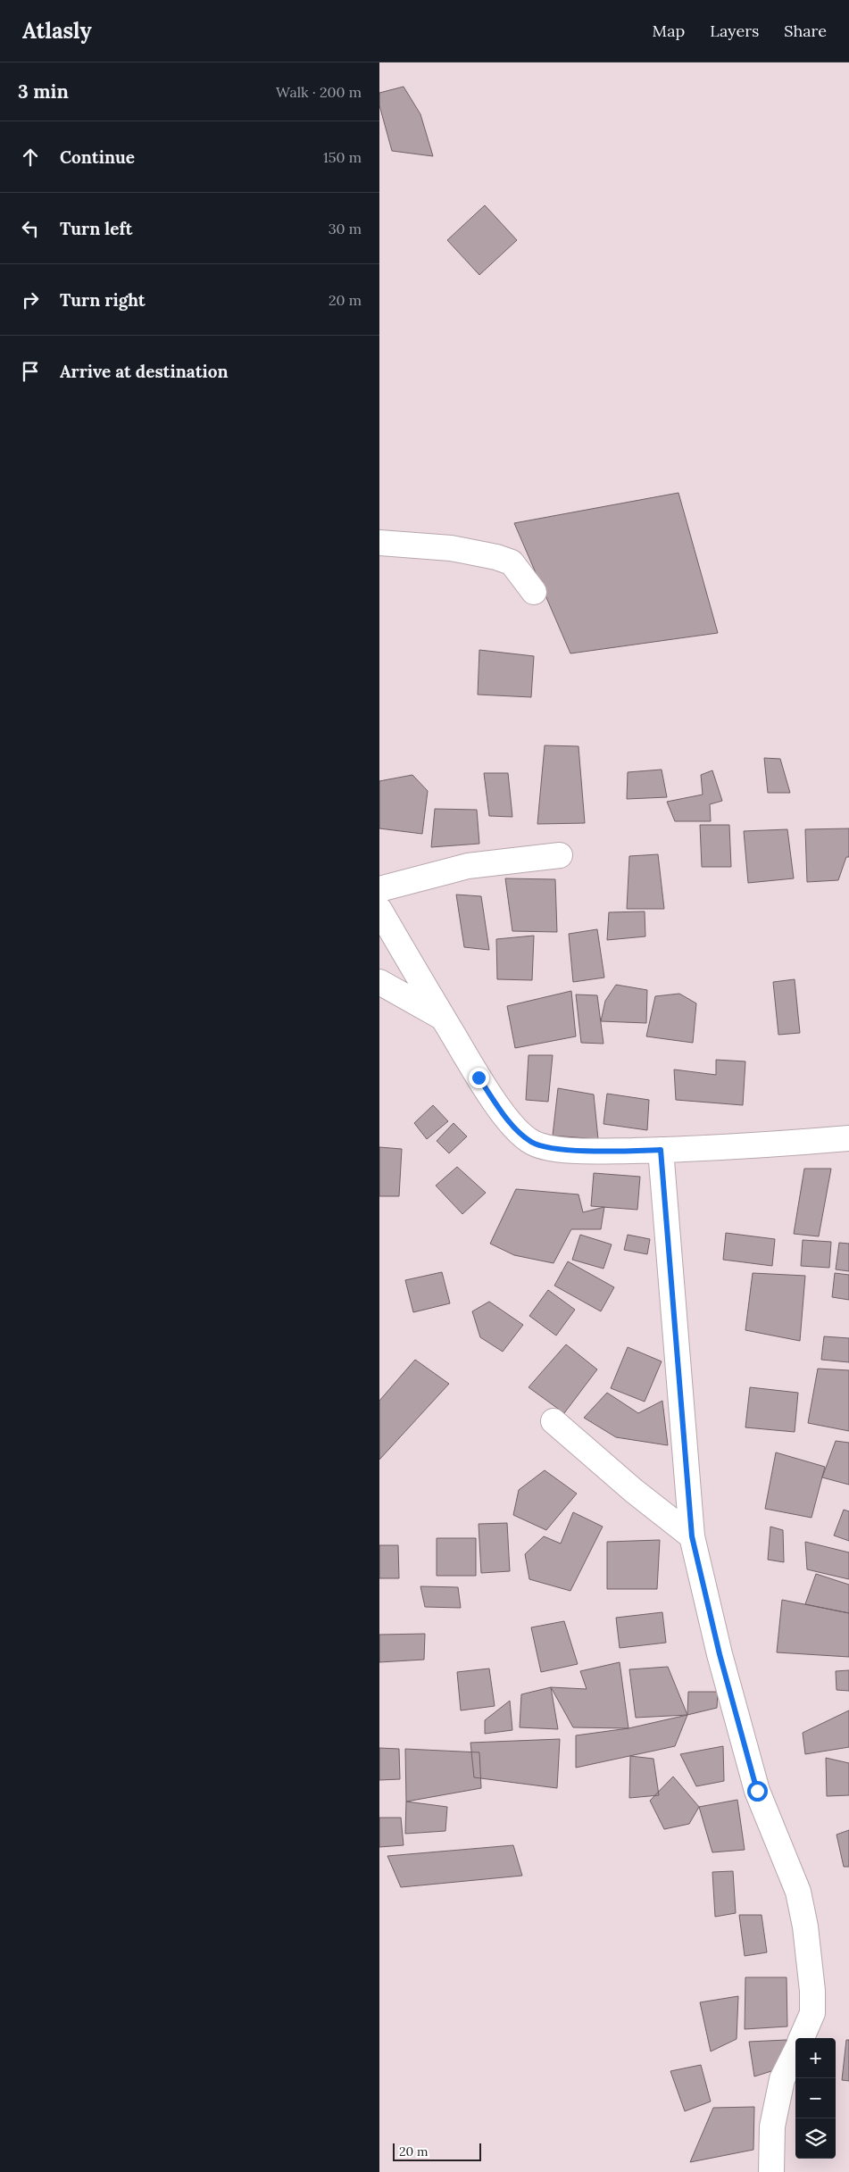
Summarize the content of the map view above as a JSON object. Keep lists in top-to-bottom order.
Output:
{
  "scale_bar": "20 m",
  "page": {
    "header": "Atlasly",
    "nav": ["Map", "Layers", "Share"],
    "heading": ["3 min", "Walk · 200 m"],
    "list": [
      ["Continue", "150 m"],
      ["Turn left", "30 m"],
      ["Turn right", "20 m"],
      "Arrive at destination"
    ],
    "map_buttons": ["+", "−"],
    "scale": "20 m"
  }
}
